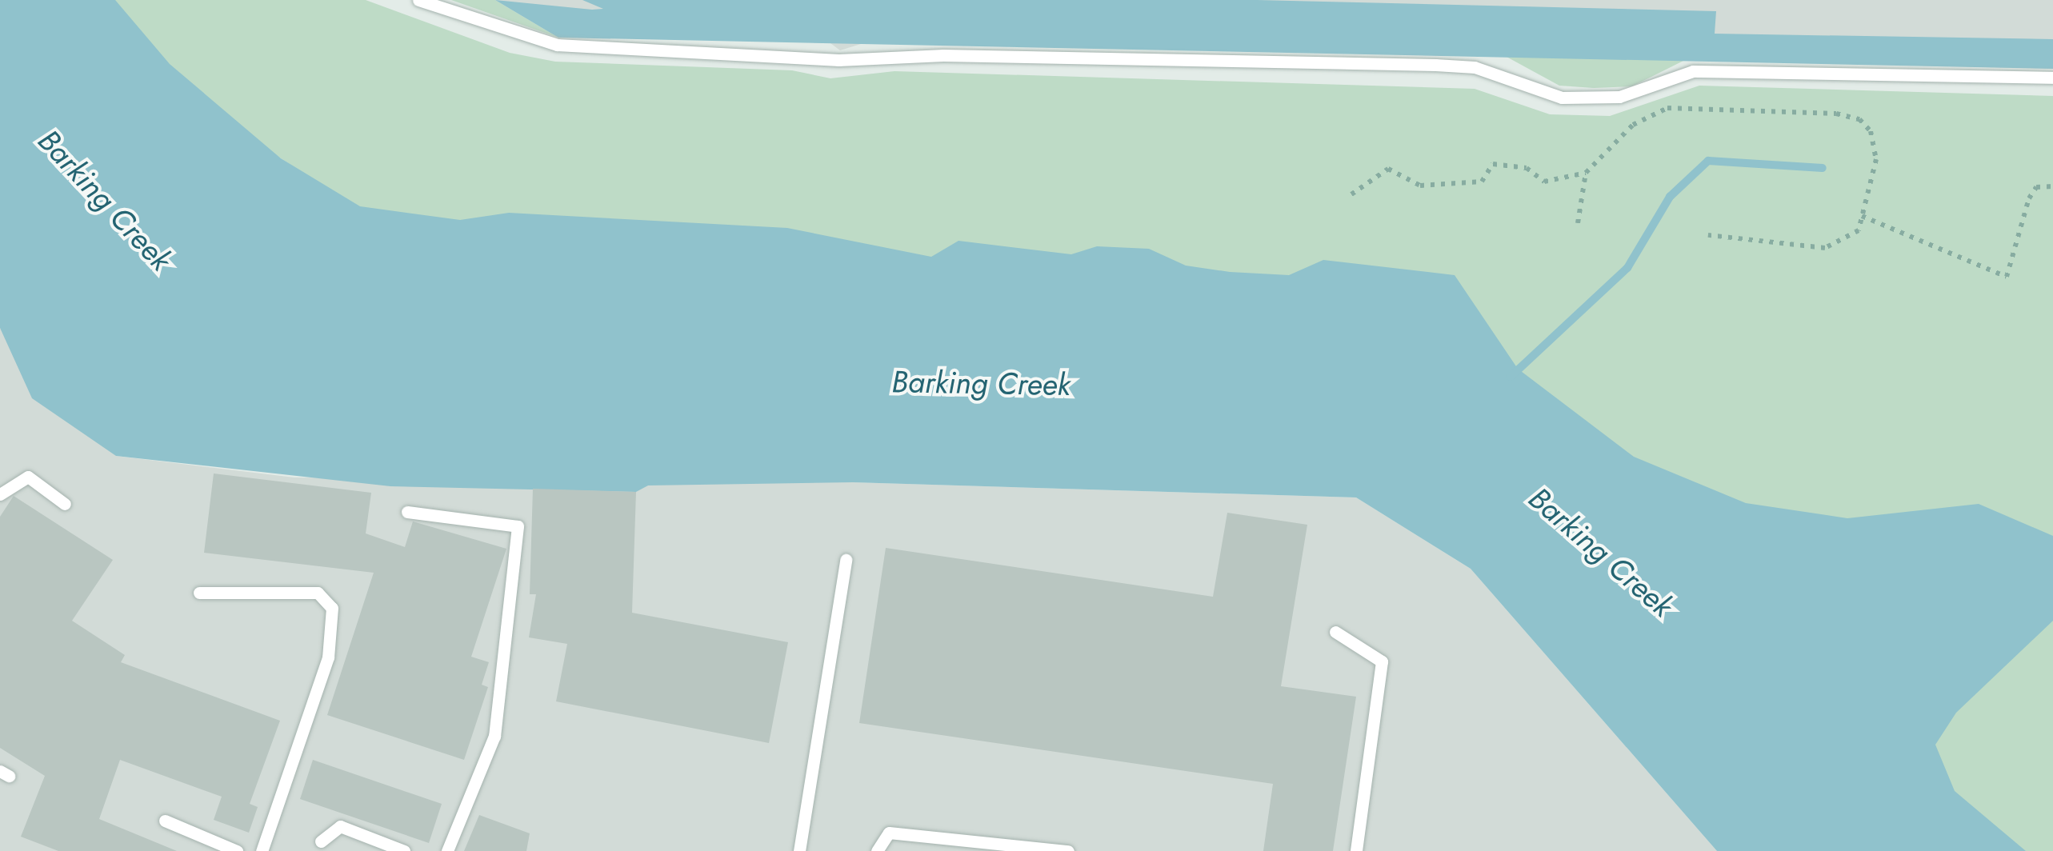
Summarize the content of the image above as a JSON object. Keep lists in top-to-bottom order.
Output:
{
  "water": ["Barking Creek"]
}
